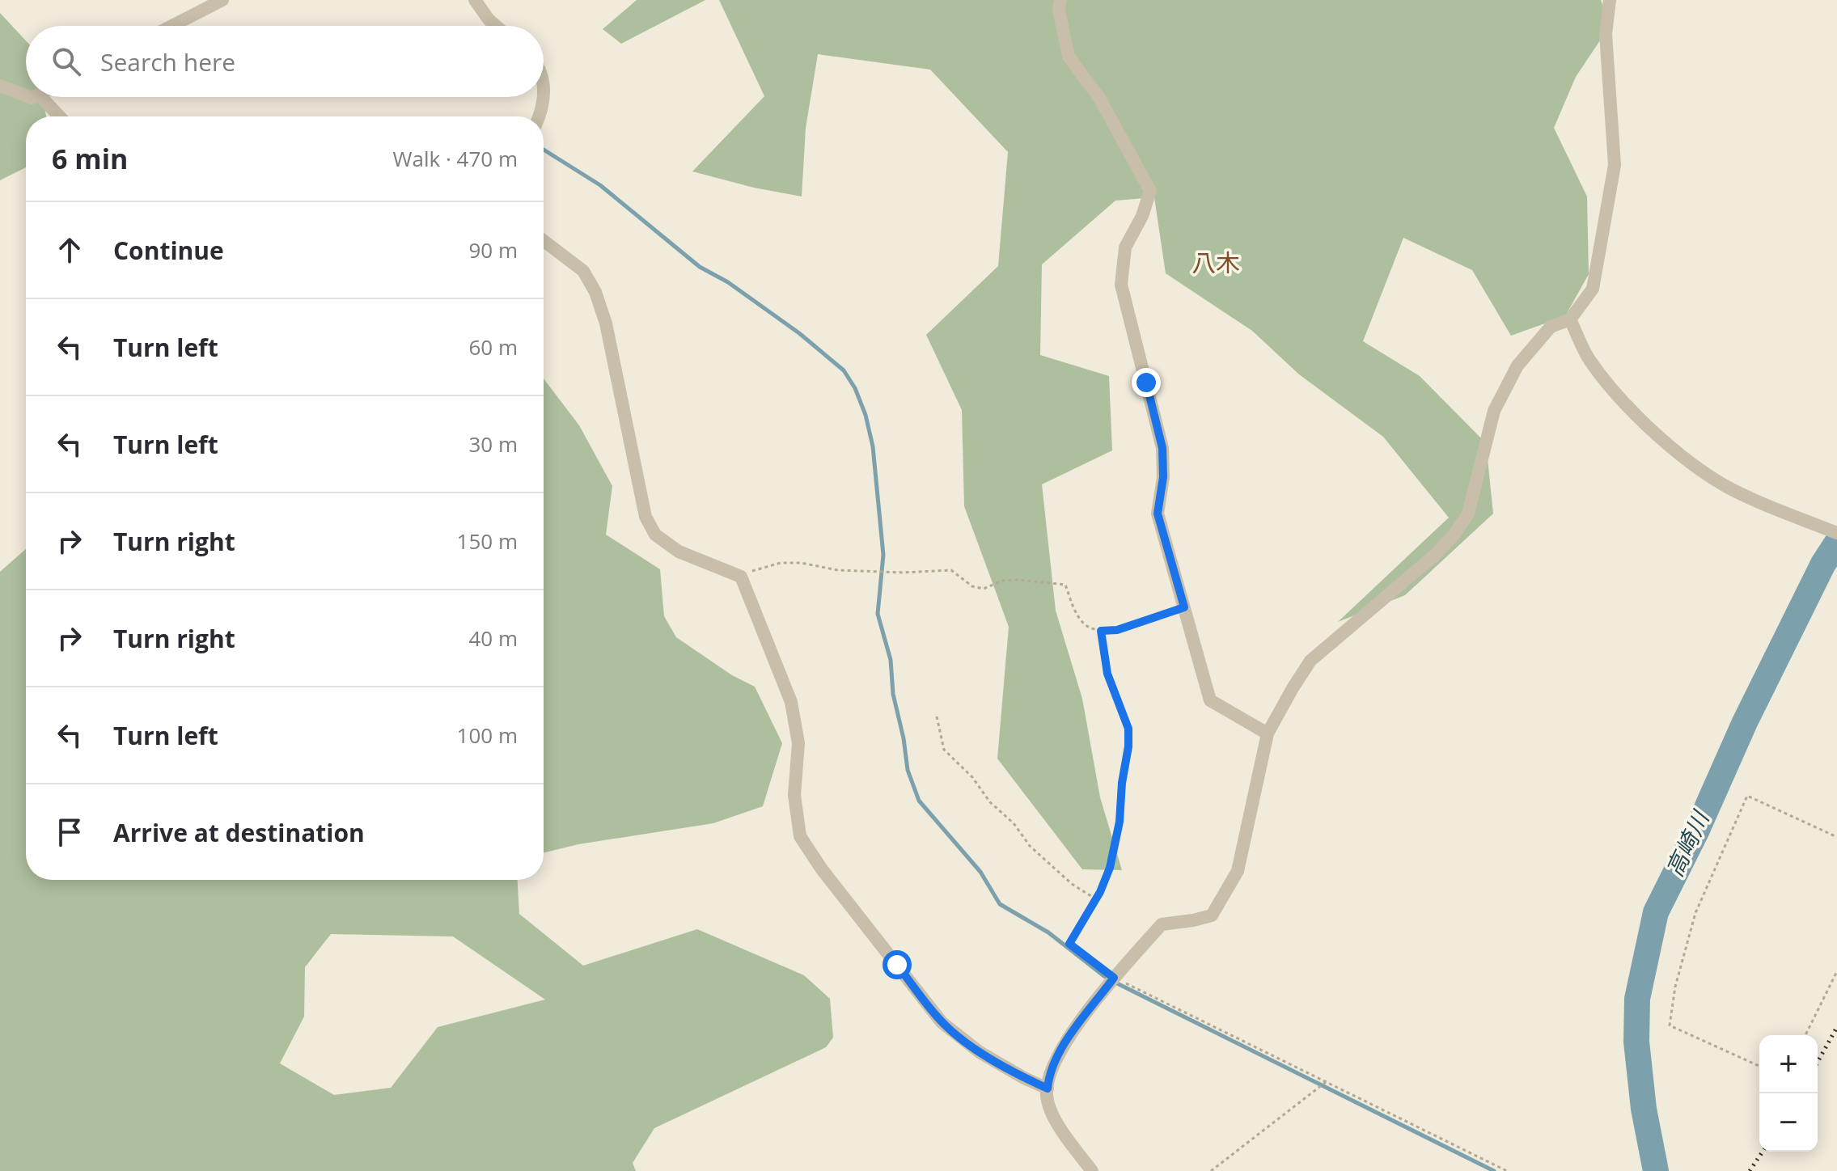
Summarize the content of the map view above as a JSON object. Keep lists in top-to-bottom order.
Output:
{
  "districts": ["八木"],
  "water": ["高崎川"],
  "page": {
    "search": "Search here",
    "heading": ["6 min", "Walk · 470 m"],
    "list": [
      ["Continue", "90 m"],
      ["Turn left", "60 m"],
      ["Turn left", "30 m"],
      ["Turn right", "150 m"],
      ["Turn right", "40 m"],
      ["Turn left", "100 m"],
      "Arrive at destination"
    ],
    "map_buttons": ["+", "−"]
  }
}
